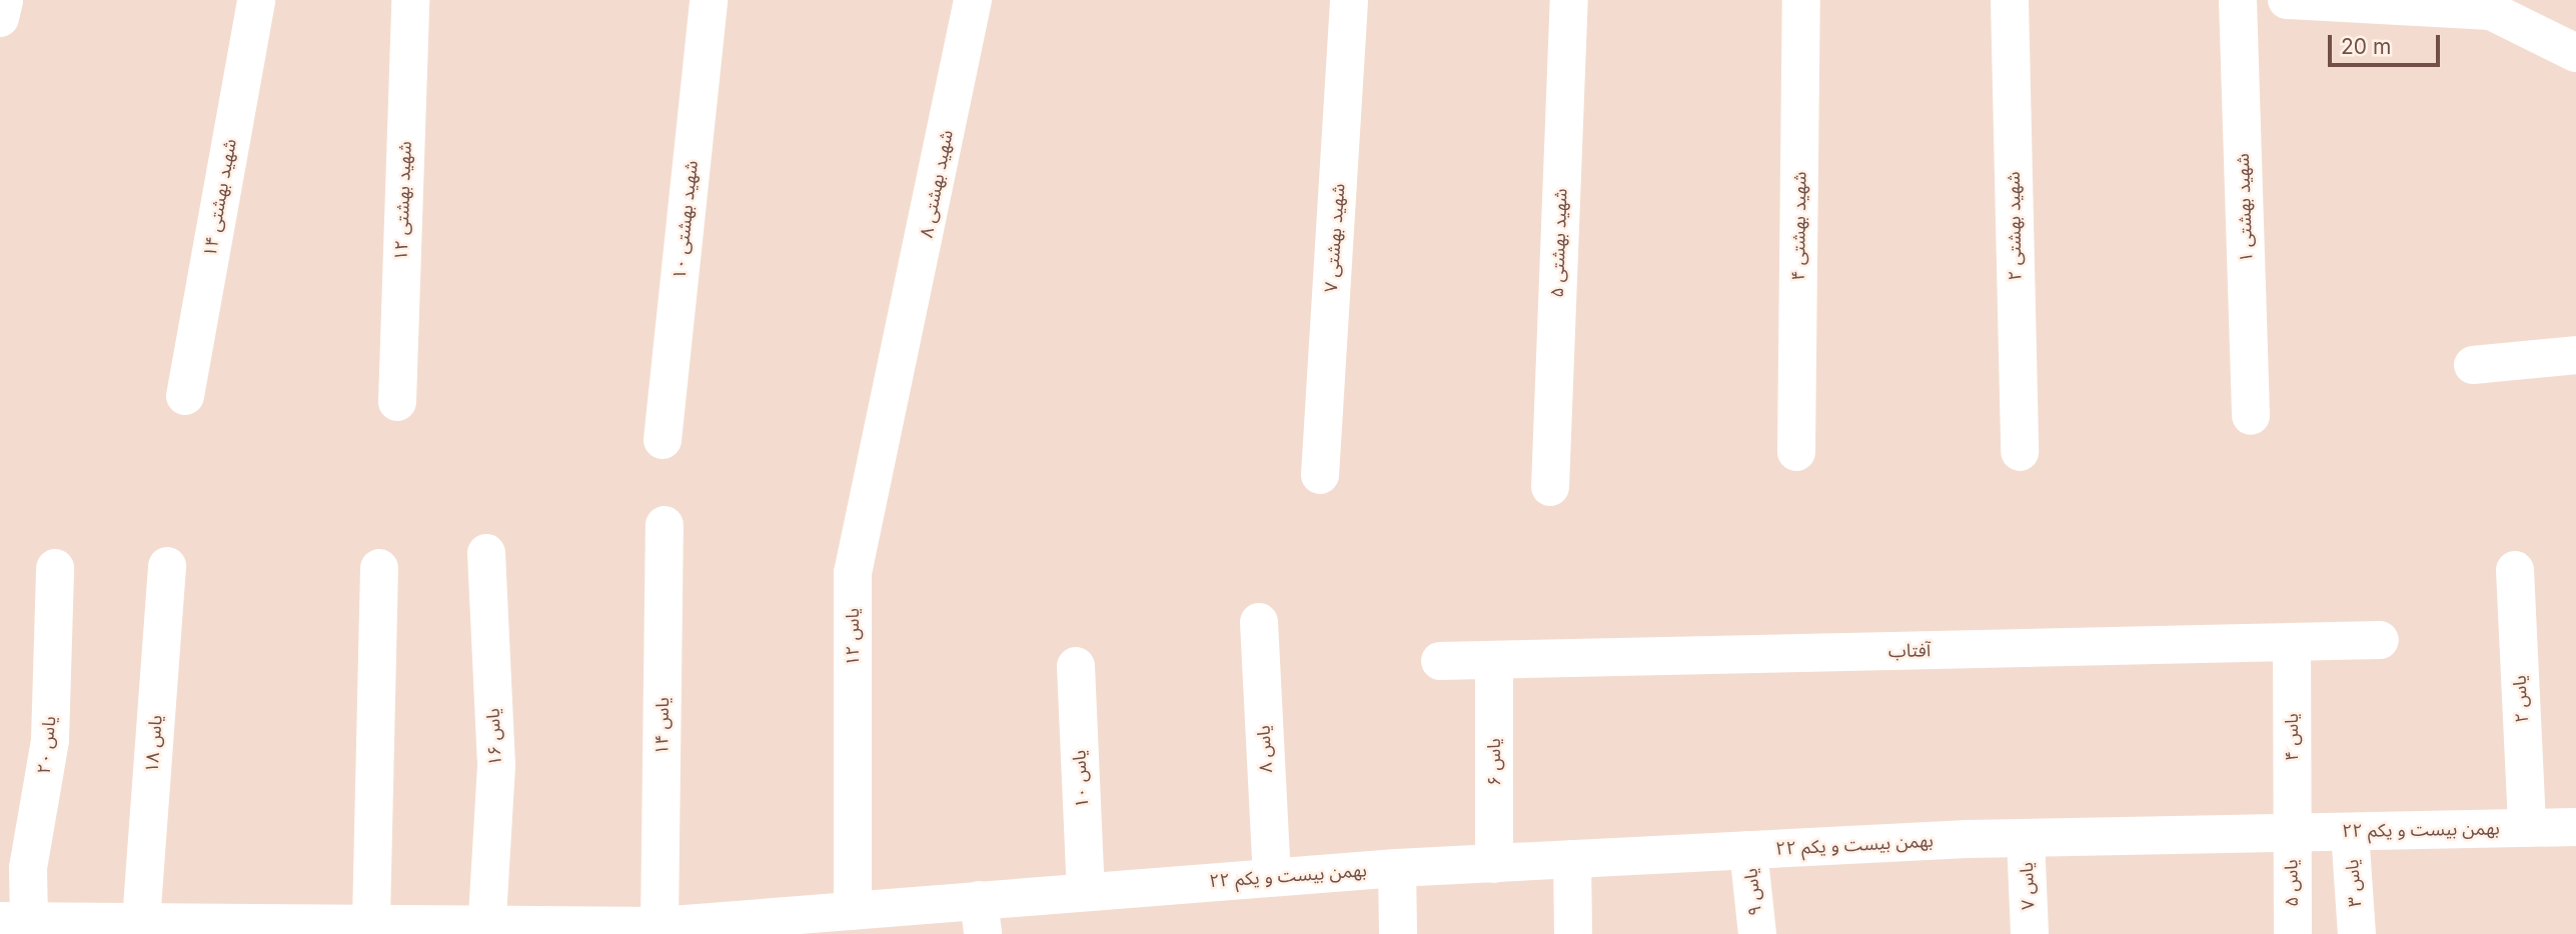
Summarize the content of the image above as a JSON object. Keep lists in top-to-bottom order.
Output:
{
  "streets": {
    "street": [
      "شهید بهشتی ۸",
      "شهید بهشتی ۱۴",
      "شهید بهشتی ۱۲",
      "شهید بهشتی ۱",
      "شهید بهشتی ۱۰",
      "شهید بهشتی ۴",
      "شهید بهشتی ۲",
      "شهید بهشتی ۷",
      "شهید بهشتی ۵",
      "یاس ۱۲",
      "آفتاب",
      "یاس ۲",
      "یاس ۱۴",
      "یاس ۱۶",
      "یاس ۴",
      "یاس ۱۸",
      "یاس ۲۰",
      "یاس ۸",
      "یاس ۶",
      "یاس ۱۰",
      "۲۲ بهمن بیست و یکم",
      "یاس ۵",
      "یاس ۳",
      "یاس ۷",
      "یاس ۹"
    ]
  },
  "crossings": [
    ["شهید بهشتی ۸", "یاس ۱۲"],
    ["یاس ۱۲", "۲۲ بهمن بیست و یکم"],
    ["آفتاب", "یاس ۴"],
    ["آفتاب", "یاس ۶"],
    ["یاس ۲", "۲۲ بهمن بیست و یکم"],
    ["یاس ۱۴", "۲۲ بهمن بیست و یکم"],
    ["یاس ۱۶", "۲۲ بهمن بیست و یکم"],
    ["یاس ۴", "۲۲ بهمن بیست و یکم"],
    ["یاس ۴", "یاس ۵"],
    ["یاس ۱۸", "۲۲ بهمن بیست و یکم"],
    ["یاس ۲۰", "۲۲ بهمن بیست و یکم"],
    ["یاس ۸", "۲۲ بهمن بیست و یکم"],
    ["یاس ۶", "۲۲ بهمن بیست و یکم"],
    ["یاس ۱۰", "۲۲ بهمن بیست و یکم"],
    ["۲۲ بهمن بیست و یکم", "یاس ۵"],
    ["۲۲ بهمن بیست و یکم", "یاس ۳"],
    ["۲۲ بهمن بیست و یکم", "یاس ۷"],
    ["۲۲ بهمن بیست و یکم", "یاس ۹"]
  ],
  "scale_bar": "20 m"
}
